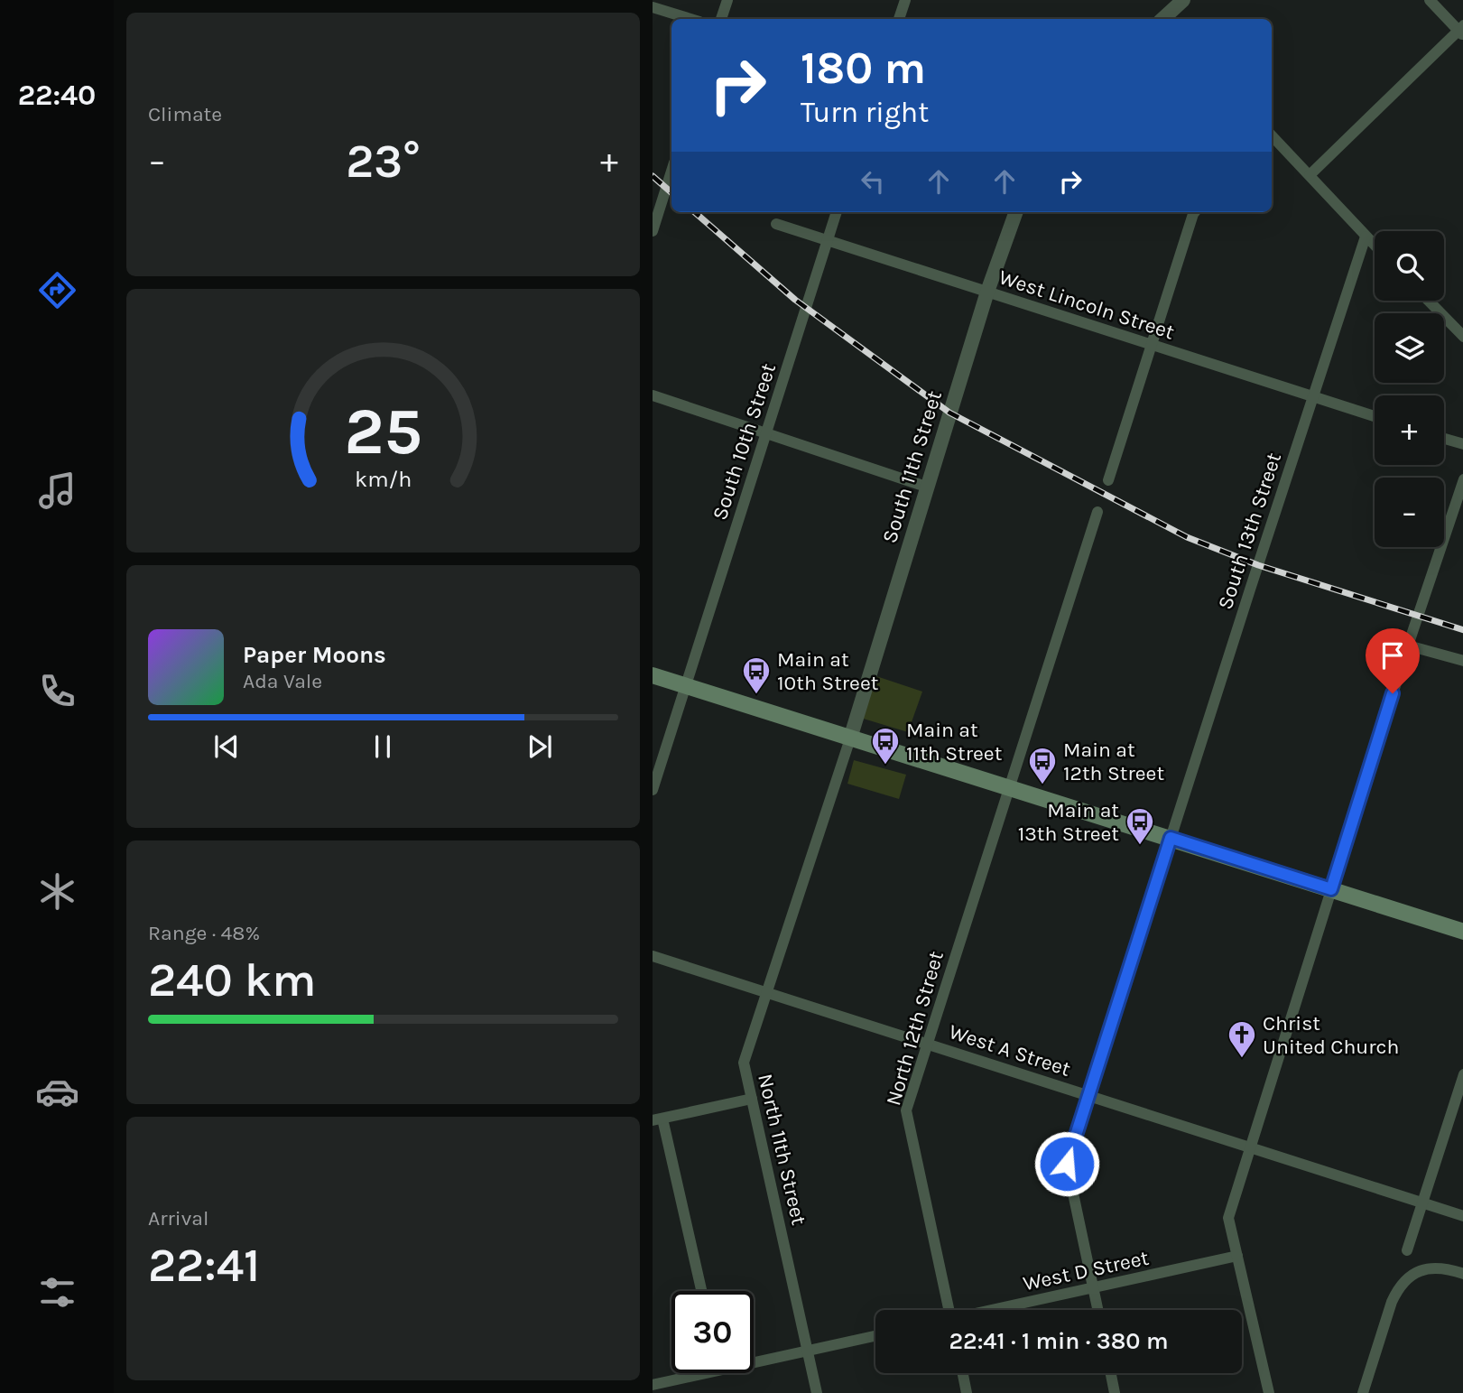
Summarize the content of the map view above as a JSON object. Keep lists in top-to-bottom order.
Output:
{
  "streets": {
    "street": [
      "West Lincoln Street",
      "South 10th Street",
      "South 11th Street",
      "South 13th Street",
      "North 12th Street",
      "West A Street",
      "North 11th Street",
      "West D Street"
    ]
  },
  "crossings": [
    ["West Lincoln Street", "South 10th Street"],
    ["West Lincoln Street", "South 11th Street"],
    ["West Lincoln Street", "South 13th Street"],
    ["South 11th Street", "North 11th Street"],
    ["South 13th Street", "West A Street"],
    ["South 13th Street", "West D Street"],
    ["North 12th Street", "West A Street"],
    ["West A Street", "North 11th Street"]
  ],
  "places": {
    "bus stop": [
      "Main at 10th Street",
      "Main at 11th Street",
      "Main at 12th Street",
      "Main at 13th Street"
    ],
    "church": ["Christ United Church"]
  },
  "page": {
    "tabs": "22:40",
    "tile": [
      "Climate",
      ["Range · 48%", "240 km"],
      ["Arrival", "22:41"]
    ],
    "turn": ["180 m", "Turn right"],
    "heat": ["−", "23°", "+"],
    "map_buttons": ["+", "−"],
    "song": ["Paper Moons", "Ada Vale"],
    "limit": "30",
    "trip": "22:41 · 1 min · 380 m",
    "gauge": ["25", "km/h"]
  }
}
